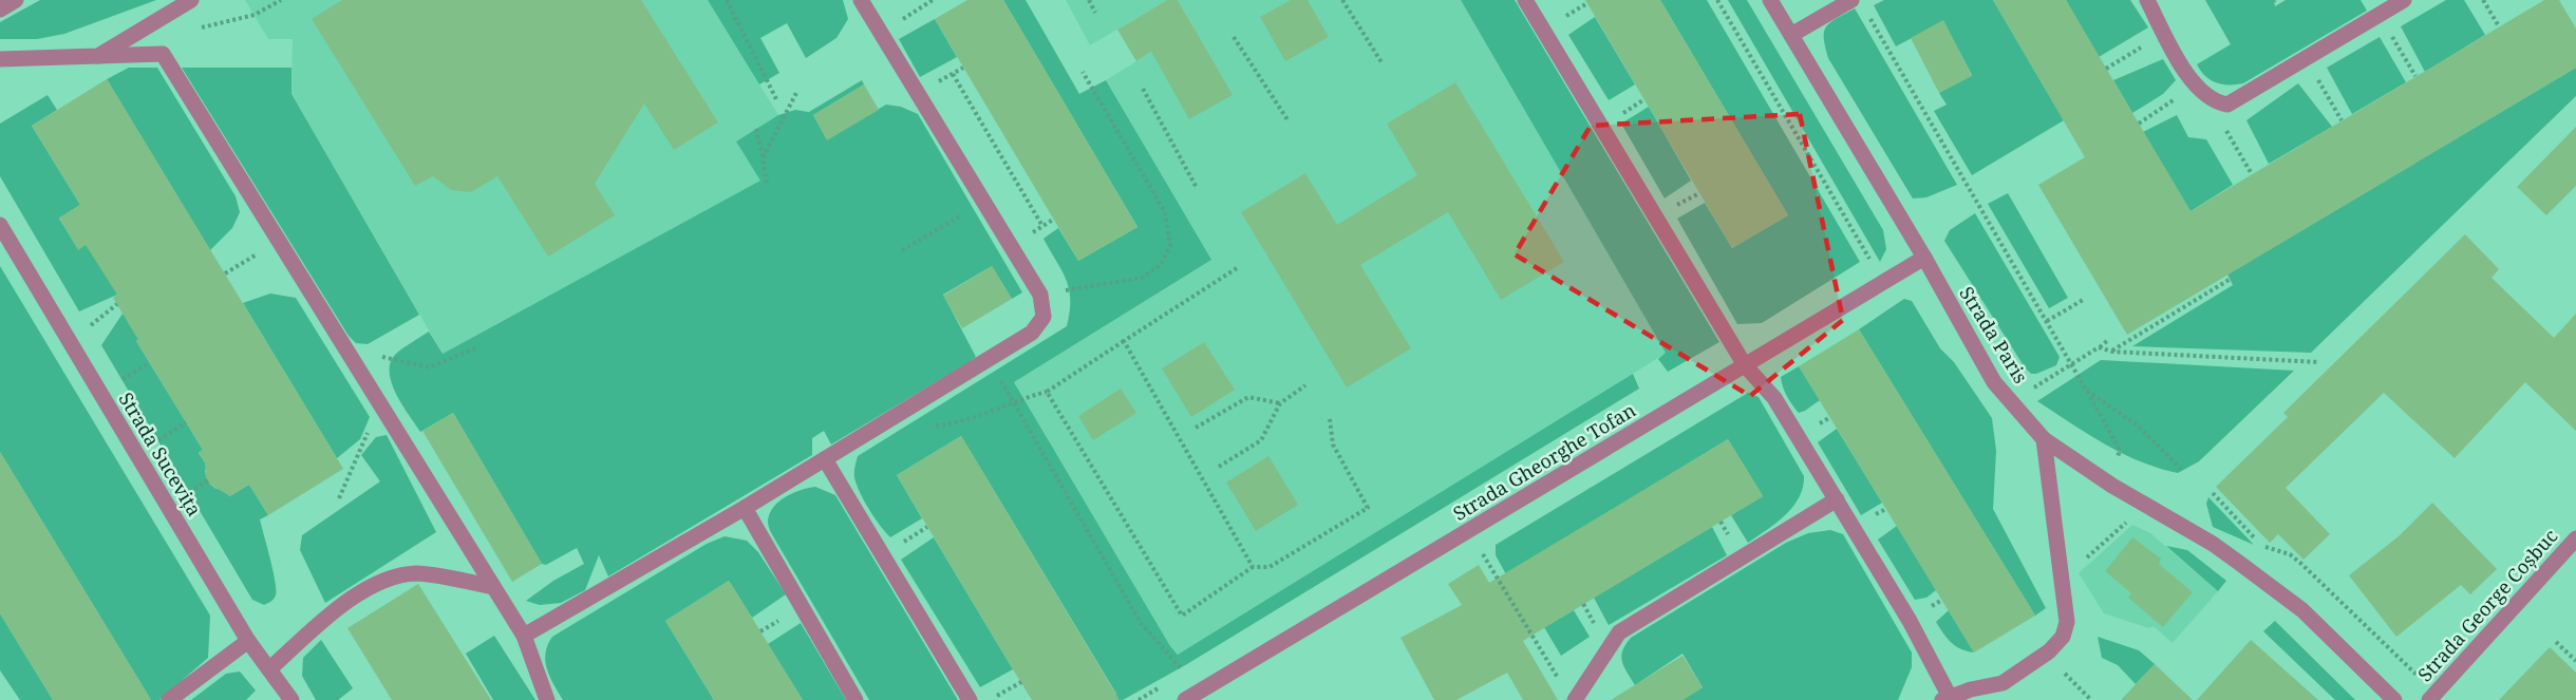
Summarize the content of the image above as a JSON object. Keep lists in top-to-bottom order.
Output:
{
  "streets": {
    "street": [
      "Strada Paris",
      "Strada Sucevița",
      "Strada Gheorghe Tofan",
      "Strada George Coșbuc"
    ]
  },
  "crossings": [
    ["Strada Paris", "Strada Gheorghe Tofan"]
  ]
}
